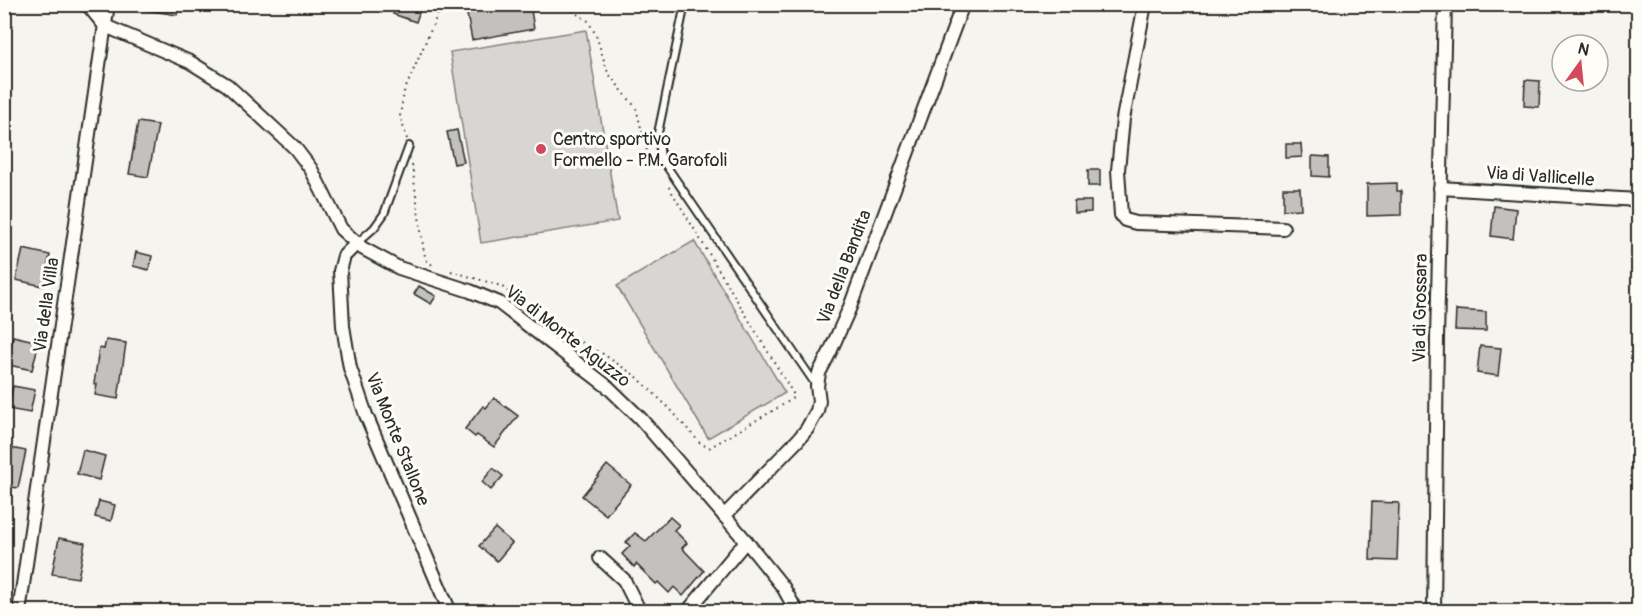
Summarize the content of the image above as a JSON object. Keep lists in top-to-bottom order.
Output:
{
  "streets": {
    "street": [
      "Via di Vallicelle",
      "Via della Bandita",
      "Via della Villa",
      "Via di Grossara",
      "Via di Monte Aguzzo",
      "Via Monte Stallone"
    ]
  },
  "crossings": [
    ["Via di Vallicelle", "Via di Grossara"],
    ["Via della Bandita", "Via di Monte Aguzzo"],
    ["Via della Villa", "Via di Monte Aguzzo"],
    ["Via di Monte Aguzzo", "Via Monte Stallone"]
  ],
  "places": ["Centro sportivo Formello - P.M. Garofoli"],
  "north": "top"
}
